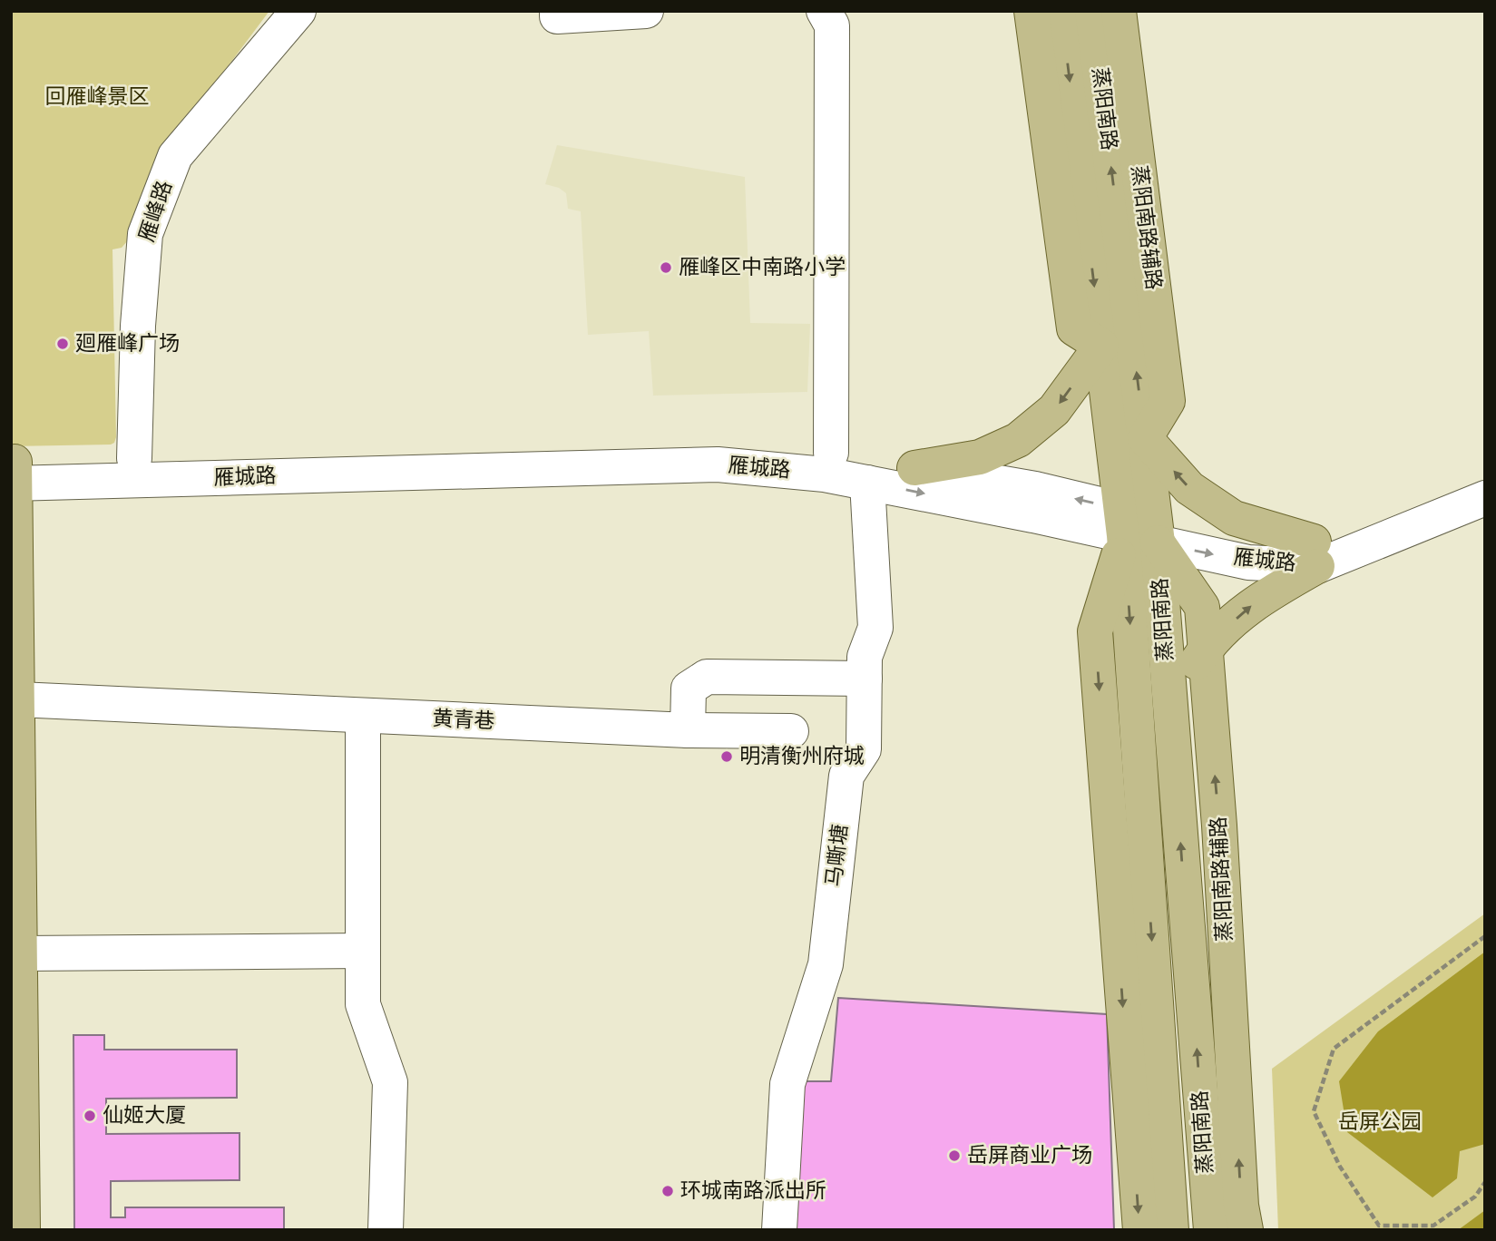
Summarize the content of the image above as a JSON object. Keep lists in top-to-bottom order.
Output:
{
  "streets": {
    "main road": ["蒸阳南路", "蒸阳南路辅路"],
    "street": [
      "雁峰路",
      "雁城路",
      "黄青巷",
      "马嘶塘"
    ]
  },
  "crossings": [
    ["蒸阳南路", "蒸阳南路辅路"],
    ["蒸阳南路", "雁城路"],
    ["雁峰路", "雁城路"],
    ["蒸阳南路辅路", "雁城路"],
    ["雁城路", "马嘶塘"]
  ],
  "parks": ["回雁峰景区", "岳屏公园"],
  "places": [
    "雁峰区中南路小学",
    "廻雁峰广场",
    "明清衡州府城",
    "仙姬大厦",
    "岳屏商业广场",
    "环城南路派出所"
  ]
}
